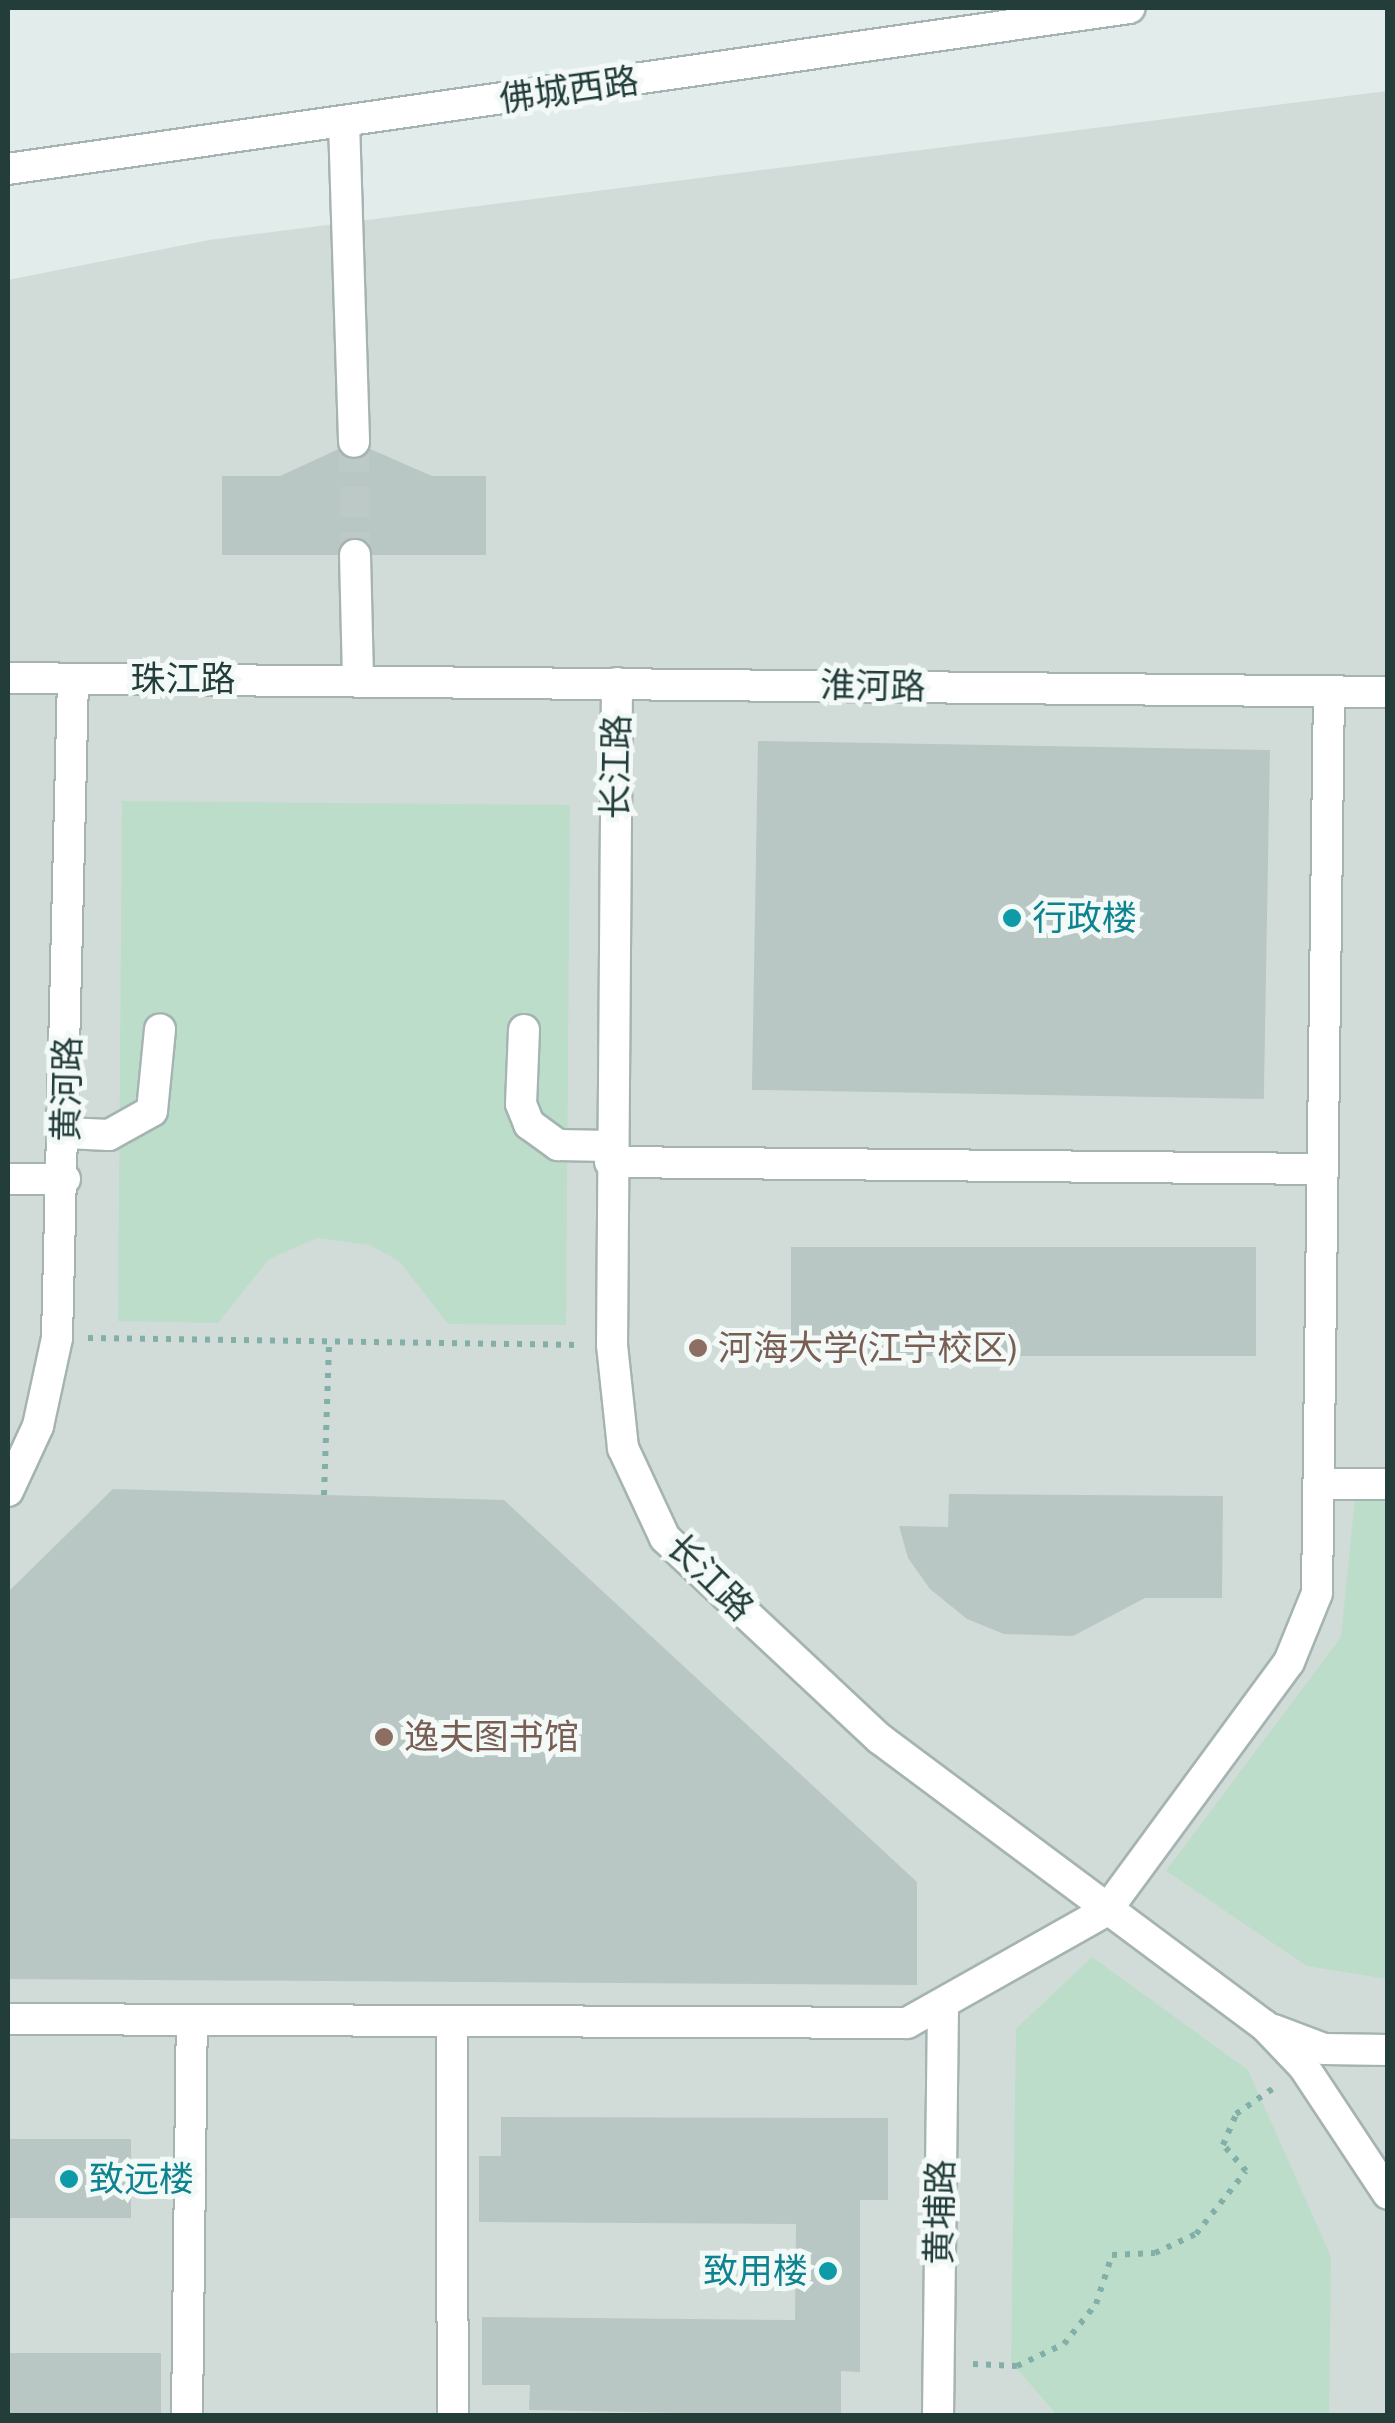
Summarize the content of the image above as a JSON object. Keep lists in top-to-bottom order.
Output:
{
  "streets": {
    "street": [
      "佛城西路",
      "珠江路",
      "淮河路",
      "长江路",
      "黄河路",
      "黄埔路"
    ]
  },
  "crossings": [
    ["珠江路", "淮河路"],
    ["珠江路", "黄河路"],
    ["淮河路", "长江路"]
  ],
  "places": [
    "行政楼",
    "河海大学(江宁校区)",
    "逸夫图书馆",
    "致远楼",
    "致用楼"
  ]
}
